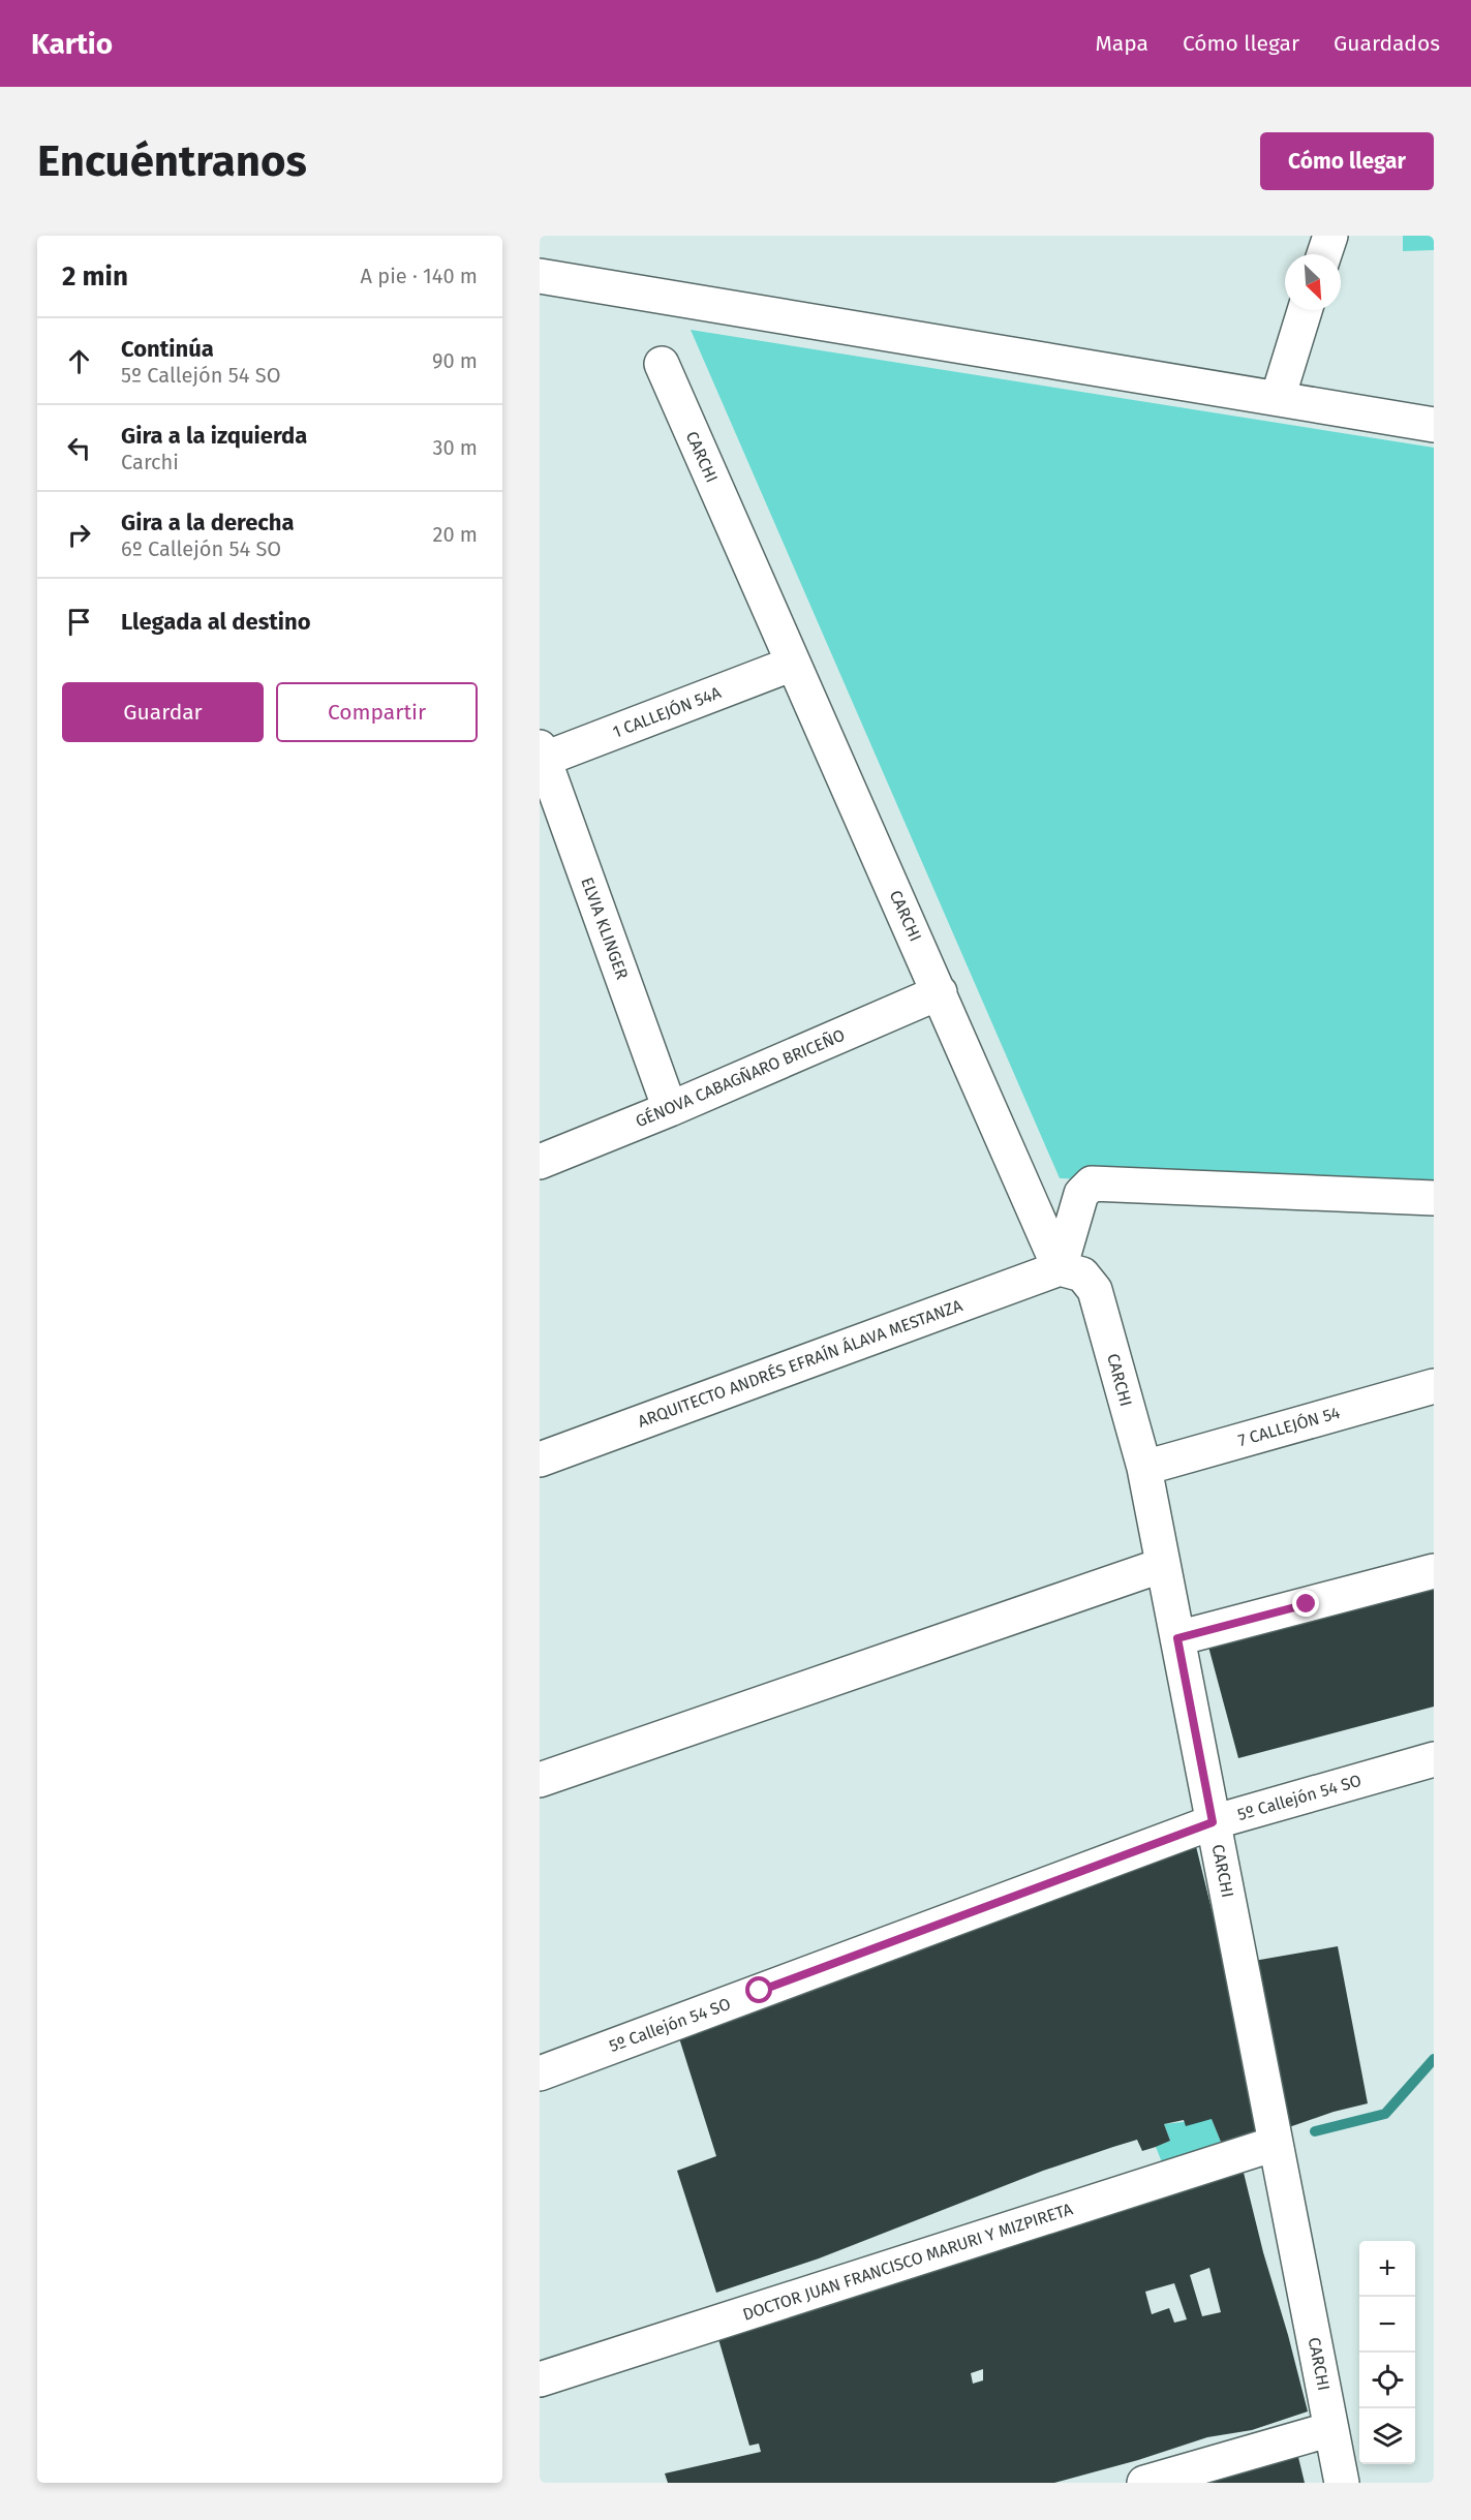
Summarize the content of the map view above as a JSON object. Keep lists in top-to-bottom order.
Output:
{
  "streets": {
    "street": [
      "CARCHI",
      "1 CALLEJÓN 54A",
      "ELVIA KLINGER",
      "GÉNOVA CABAGÑARO BRICEÑO",
      "ARQUITECTO ANDRÉS EFRAÍN ÁLAVA MESTANZA",
      "7 CALLEJÓN 54",
      "5º Callejón 54 SO",
      "DOCTOR JUAN FRANCISCO MARURI Y MIZPIRETA"
    ]
  },
  "crossings": [
    ["CARCHI", "1 CALLEJÓN 54A"],
    ["CARCHI", "GÉNOVA CABAGÑARO BRICEÑO"],
    ["CARCHI", "ARQUITECTO ANDRÉS EFRAÍN ÁLAVA MESTANZA"],
    ["CARCHI", "7 CALLEJÓN 54"],
    ["CARCHI", "5º Callejón 54 SO"],
    ["CARCHI", "DOCTOR JUAN FRANCISCO MARURI Y MIZPIRETA"],
    ["1 CALLEJÓN 54A", "ELVIA KLINGER"],
    ["ELVIA KLINGER", "GÉNOVA CABAGÑARO BRICEÑO"]
  ],
  "north": "bottom right",
  "page": {
    "header": "Kartio",
    "nav": ["Mapa", "Cómo llegar", "Guardados"],
    "buttons": [
      "Cómo llegar",
      ["Guardar", "Compartir"]
    ],
    "title": "Encuéntranos",
    "heading": ["2 min", "A pie · 140 m"],
    "list": [
      ["Continúa", "5º Callejón 54 SO", "90 m"],
      ["Gira a la izquierda", "Carchi", "30 m"],
      ["Gira a la derecha", "6º Callejón 54 SO", "20 m"],
      "Llegada al destino"
    ],
    "map_buttons": ["+", "−"]
  }
}
